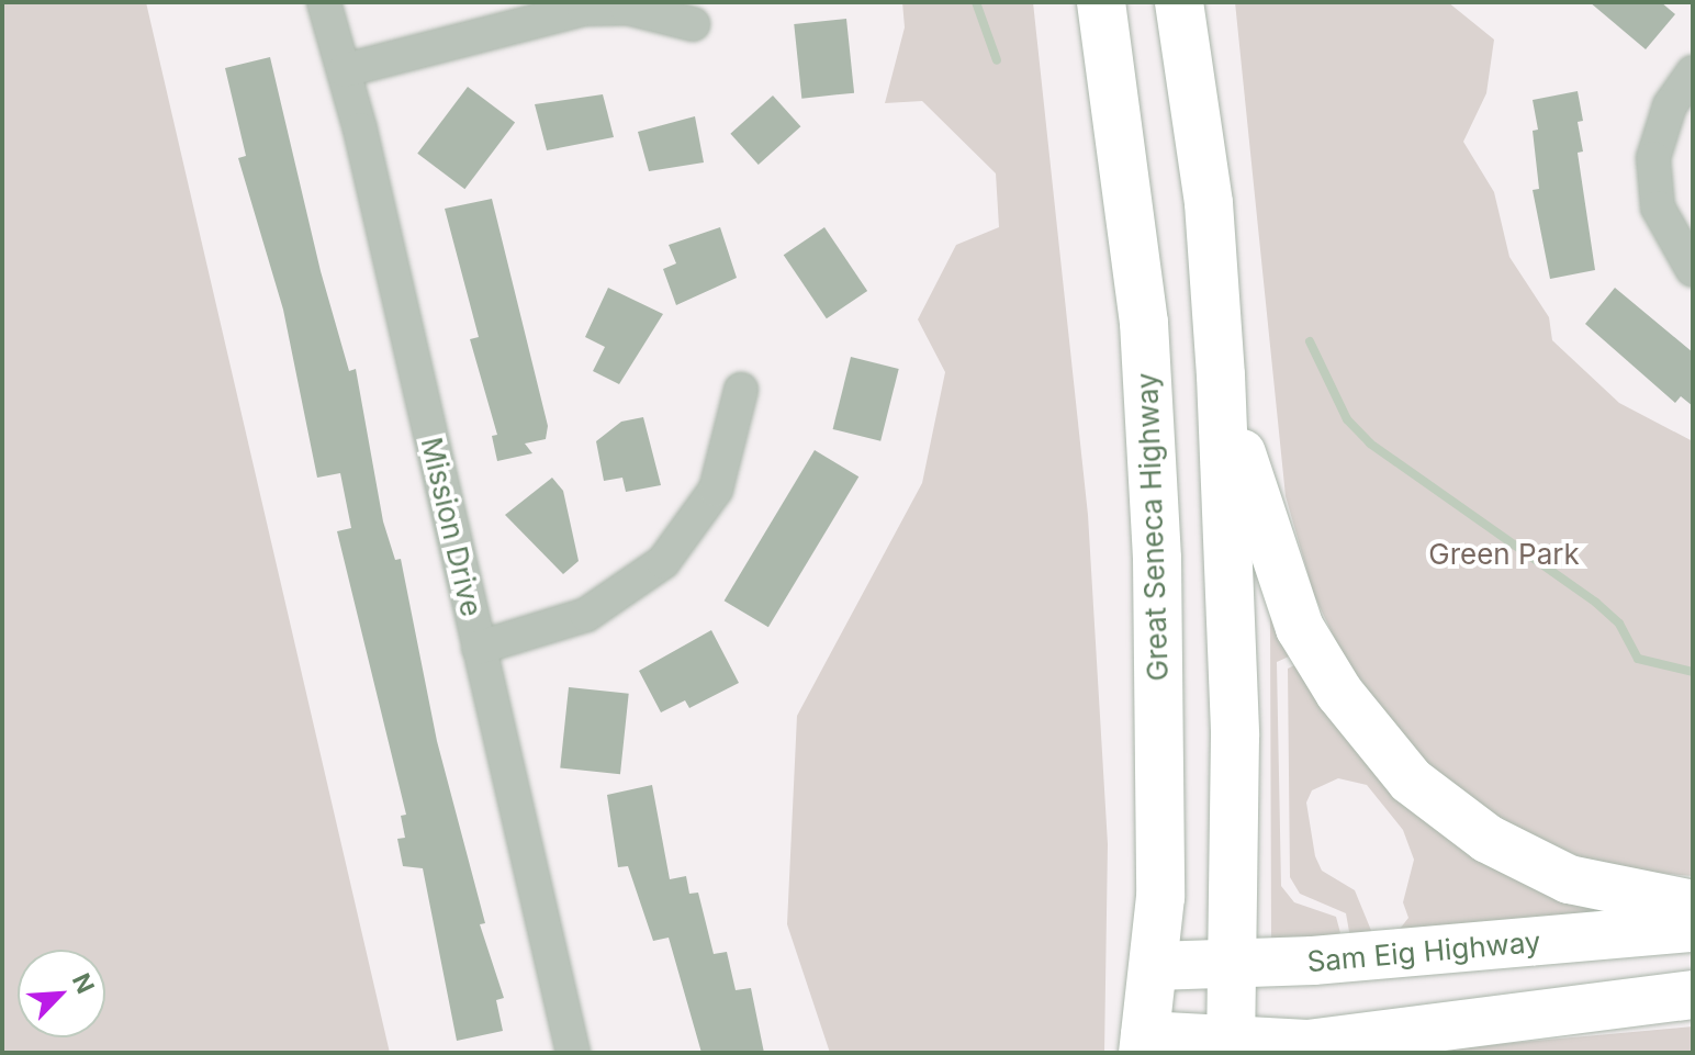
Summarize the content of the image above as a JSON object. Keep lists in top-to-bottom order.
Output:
{
  "streets": {
    "main road": ["Great Seneca Highway", "Sam Eig Highway"],
    "street": ["Mission Drive"]
  },
  "crossings": [
    ["Great Seneca Highway", "Sam Eig Highway"]
  ],
  "parks": ["Green Park"],
  "north": "top right"
}
